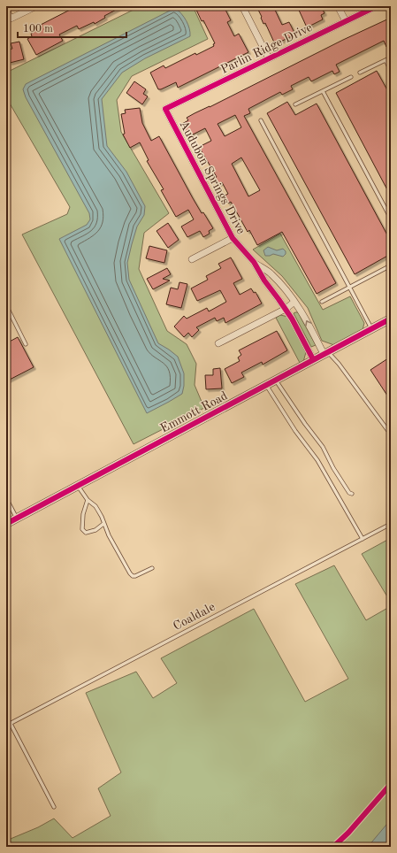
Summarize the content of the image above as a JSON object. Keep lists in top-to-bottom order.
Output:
{
  "streets": {
    "street": ["Parlin Ridge Drive", "Audubon Springs Drive", "Emmott Road"],
    "lane": ["Coaldale"]
  },
  "crossings": [
    ["Parlin Ridge Drive", "Audubon Springs Drive"],
    ["Audubon Springs Drive", "Emmott Road"]
  ],
  "scale_bar": "100 m"
}
